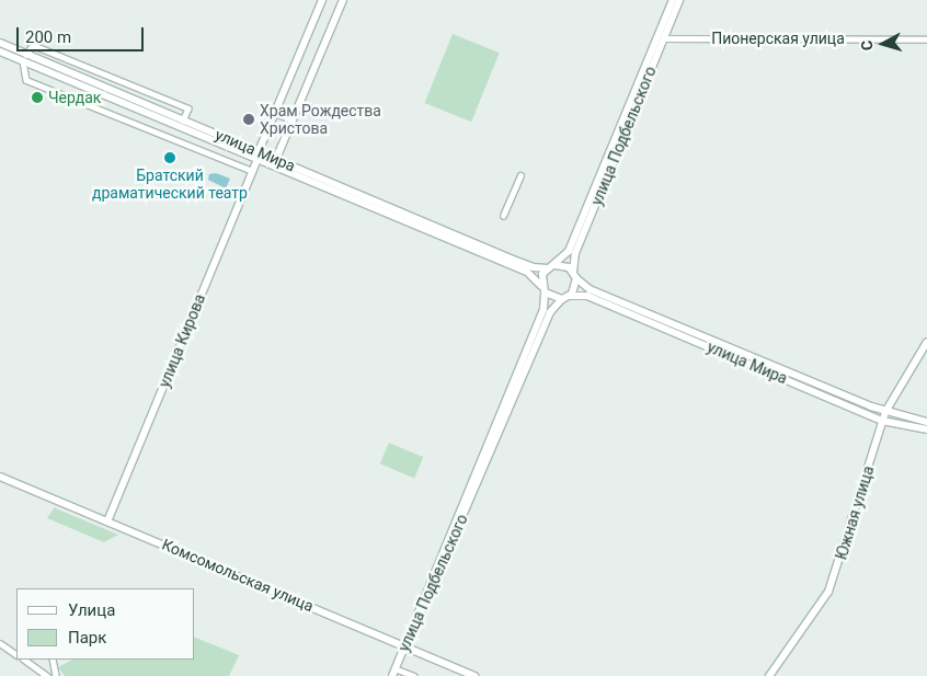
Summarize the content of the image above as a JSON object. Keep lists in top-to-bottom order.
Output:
{
  "streets": {
    "main road": [
      "улица Подбельского",
      "улица Мира",
      "улица Кирова",
      "Южная улица",
      "Комсомольская улица"
    ],
    "street": ["Пионерская улица"]
  },
  "crossings": [
    ["Пионерская улица", "улица Подбельского"],
    ["улица Подбельского", "улица Мира"],
    ["улица Подбельского", "Комсомольская улица"],
    ["улица Мира", "улица Кирова"],
    ["улица Мира", "Южная улица"],
    ["улица Кирова", "Комсомольская улица"]
  ],
  "places": ["Чердак", "Храм Рождества Христова", "Братский драматический театр"],
  "legend": ["Улица", "Парк"],
  "scale_bar": "200 m",
  "north": "left"
}
